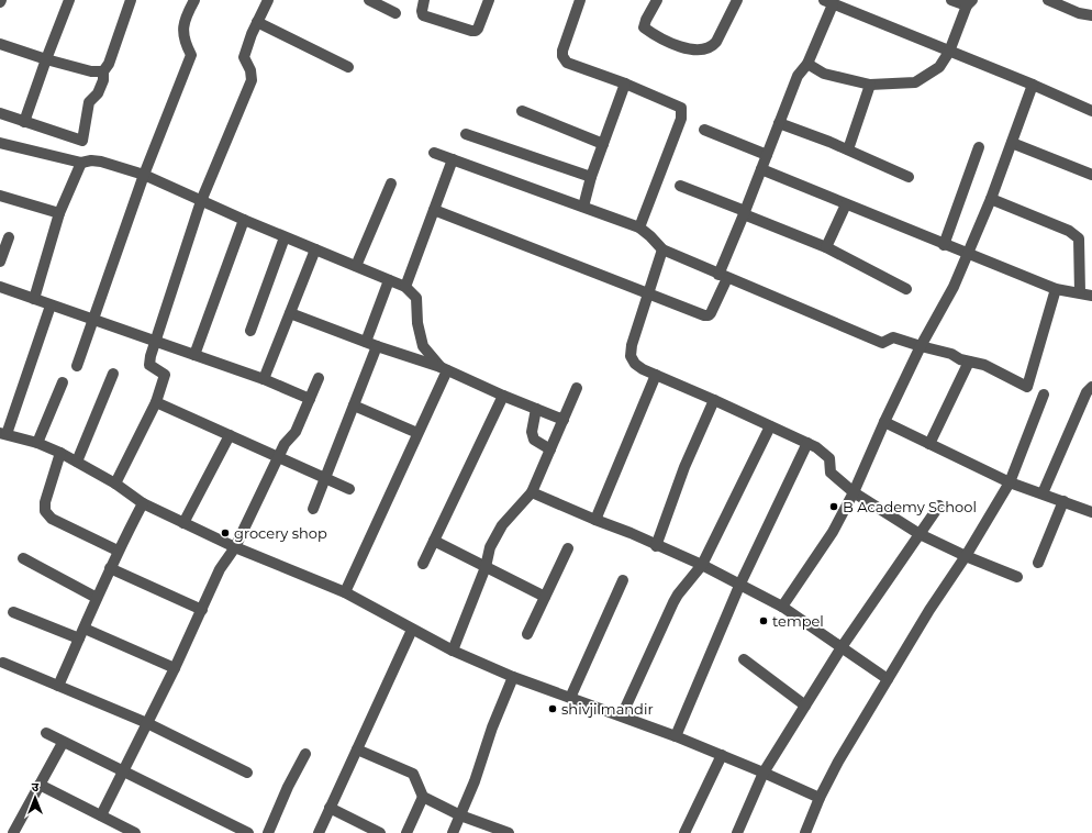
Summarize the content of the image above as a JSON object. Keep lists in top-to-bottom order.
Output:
{
  "places": [
    "B Academy School",
    "grocery shop",
    "tempel",
    "shivji mandir"
  ],
  "north": "top"
}
